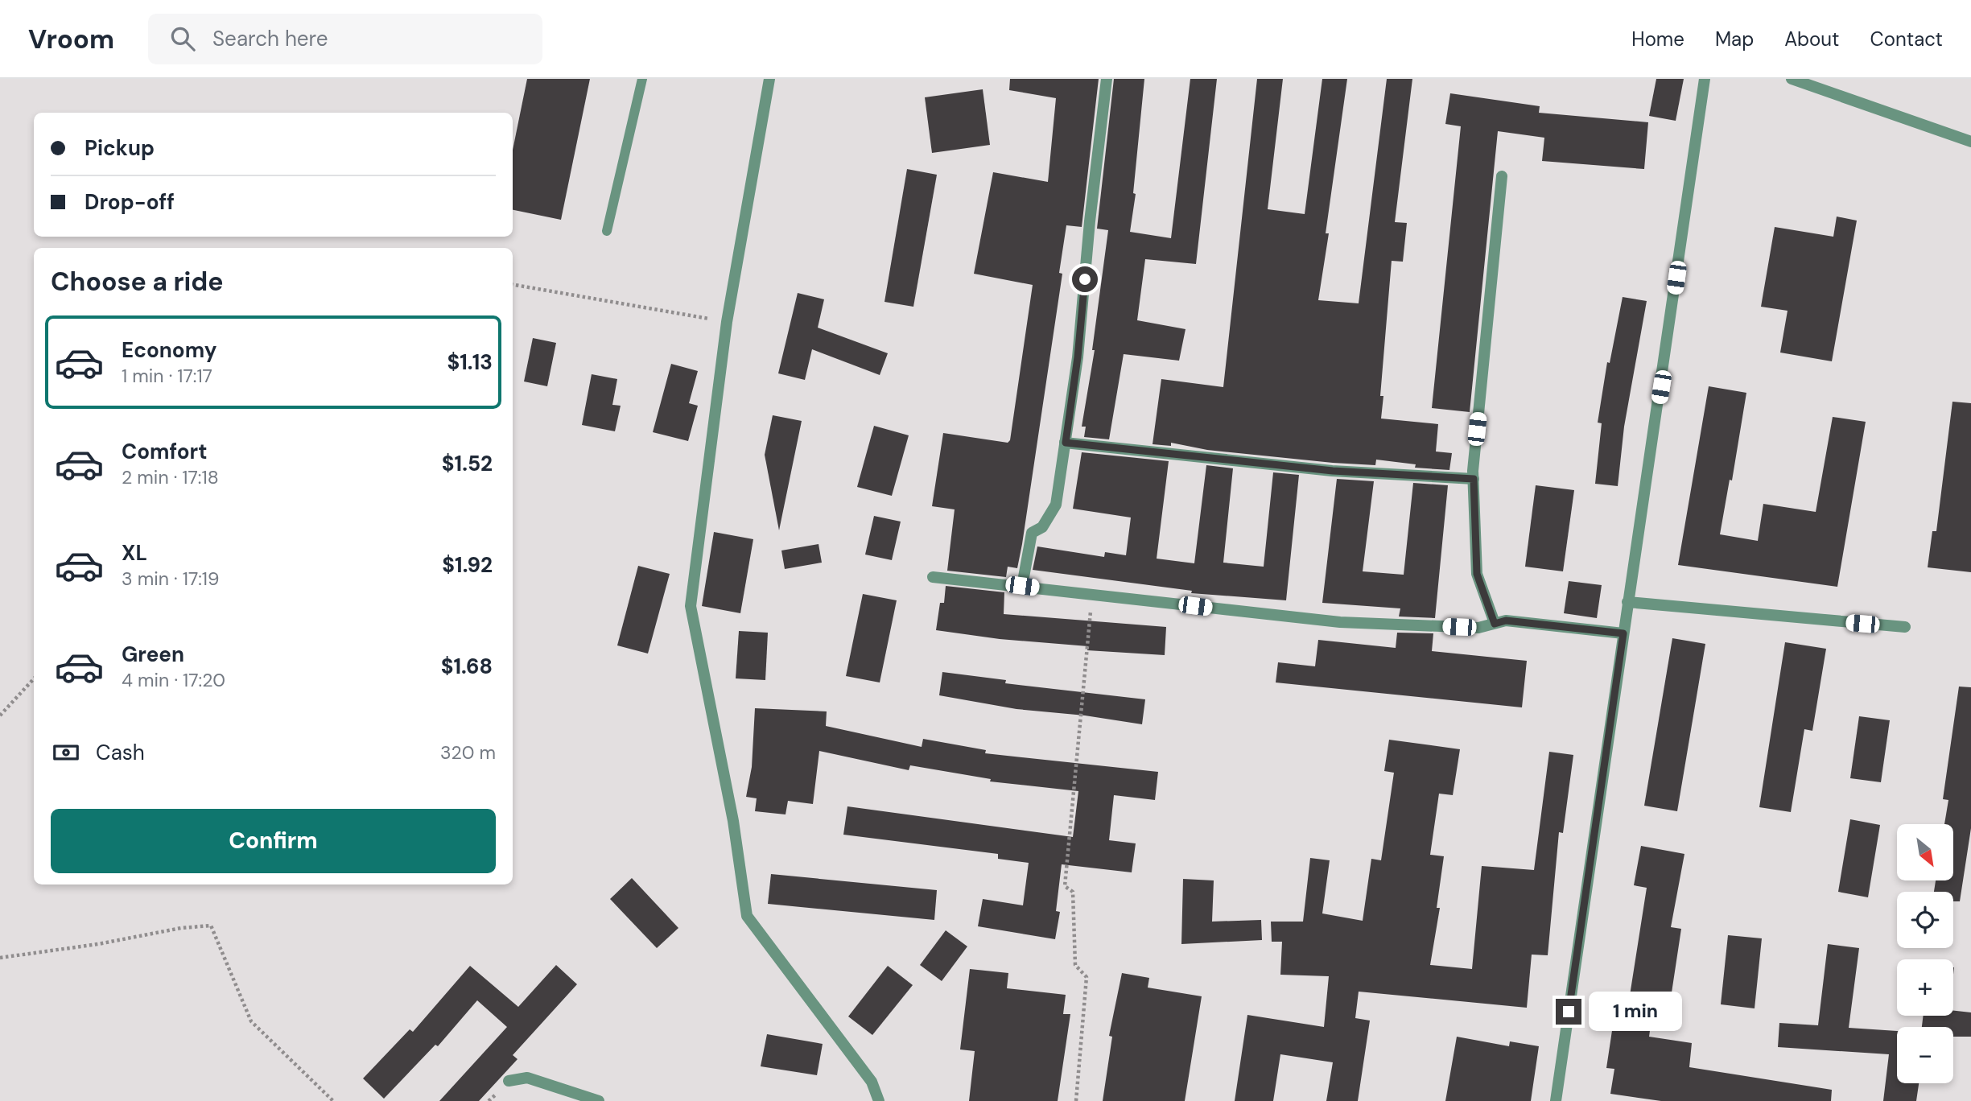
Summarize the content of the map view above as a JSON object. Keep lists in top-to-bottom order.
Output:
{
  "north": "bottom right",
  "page": {
    "header": "Vroom",
    "search": "Search here",
    "nav": [
      "Home",
      "Map",
      "About",
      "Contact"
    ],
    "banner": ["Pickup", "Drop-off"],
    "heading": "Choose a ride",
    "list": [
      {
        "name": "Economy",
        "note": "1 min · 17:17",
        "value": "$1.13"
      },
      {
        "name": "Comfort",
        "note": "2 min · 17:18",
        "value": "$1.52"
      },
      {
        "name": "XL",
        "note": "3 min · 17:19",
        "value": "$1.92"
      },
      {
        "name": "Green",
        "note": "4 min · 17:20",
        "value": "$1.68"
      }
    ],
    "pay": ["Cash", "320 m"],
    "buttons": "Confirm",
    "map_buttons": ["+", "−"],
    "bubble": "1 min"
  }
}
